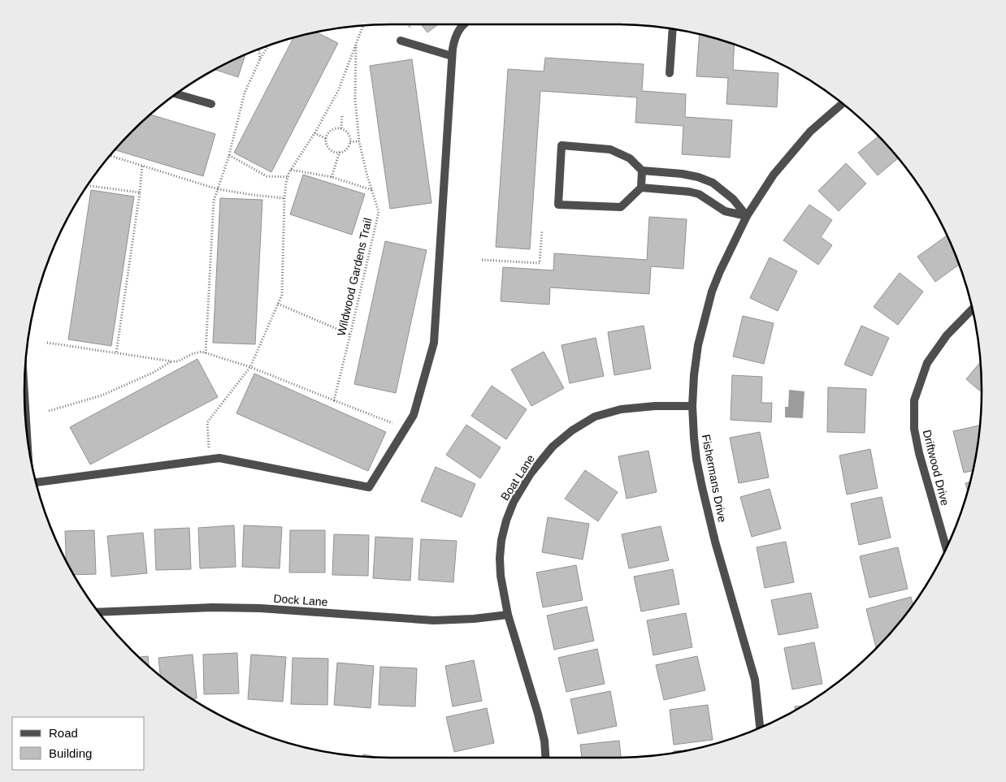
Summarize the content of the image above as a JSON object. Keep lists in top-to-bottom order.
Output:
{
  "streets": {
    "street": [
      "Driftwood Drive",
      "Boat Lane",
      "Fishermans Drive",
      "Dock Lane"
    ],
    "path": ["Wildwood Gardens Trail"]
  },
  "crossings": [
    ["Boat Lane", "Fishermans Drive"],
    ["Boat Lane", "Dock Lane"]
  ],
  "legend": ["Road", "Building"]
}
